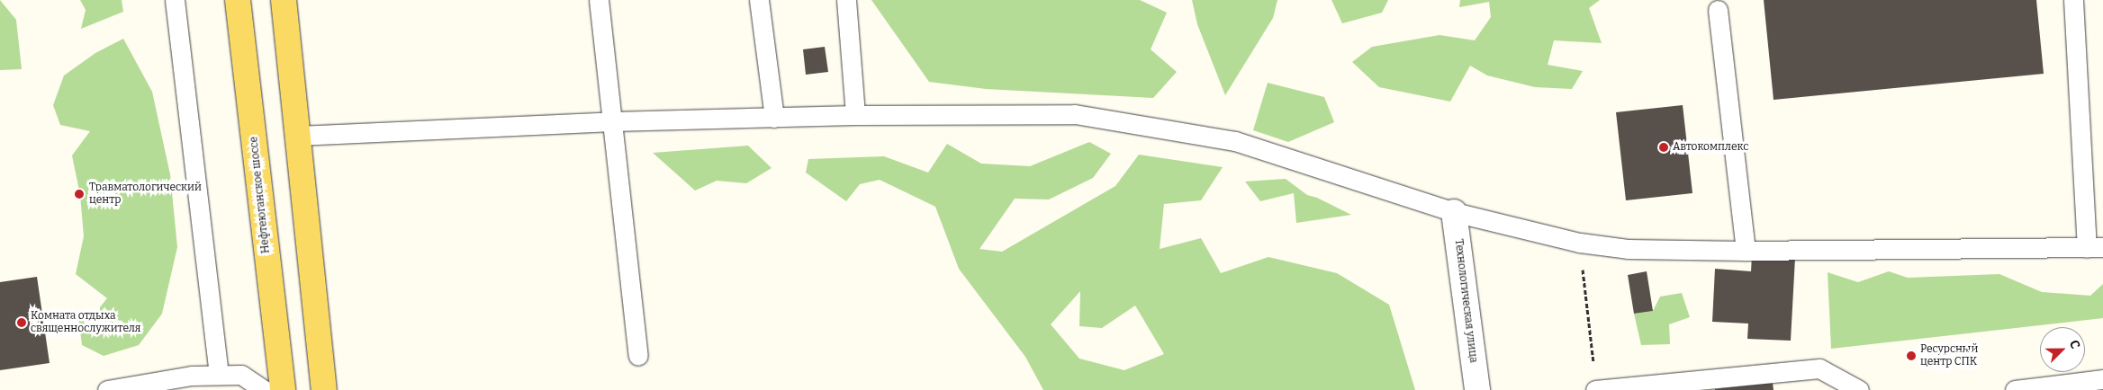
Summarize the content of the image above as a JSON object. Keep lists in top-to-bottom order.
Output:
{
  "streets": {
    "main road": ["Нефтеюганское шоссе"],
    "street": ["Технологическая улица"]
  },
  "places": [
    "Автокомплекс",
    "Травматологический центр",
    "Комната отдыха священнослужителя",
    "Ресурсный центр СПК"
  ],
  "north": "top right"
}
